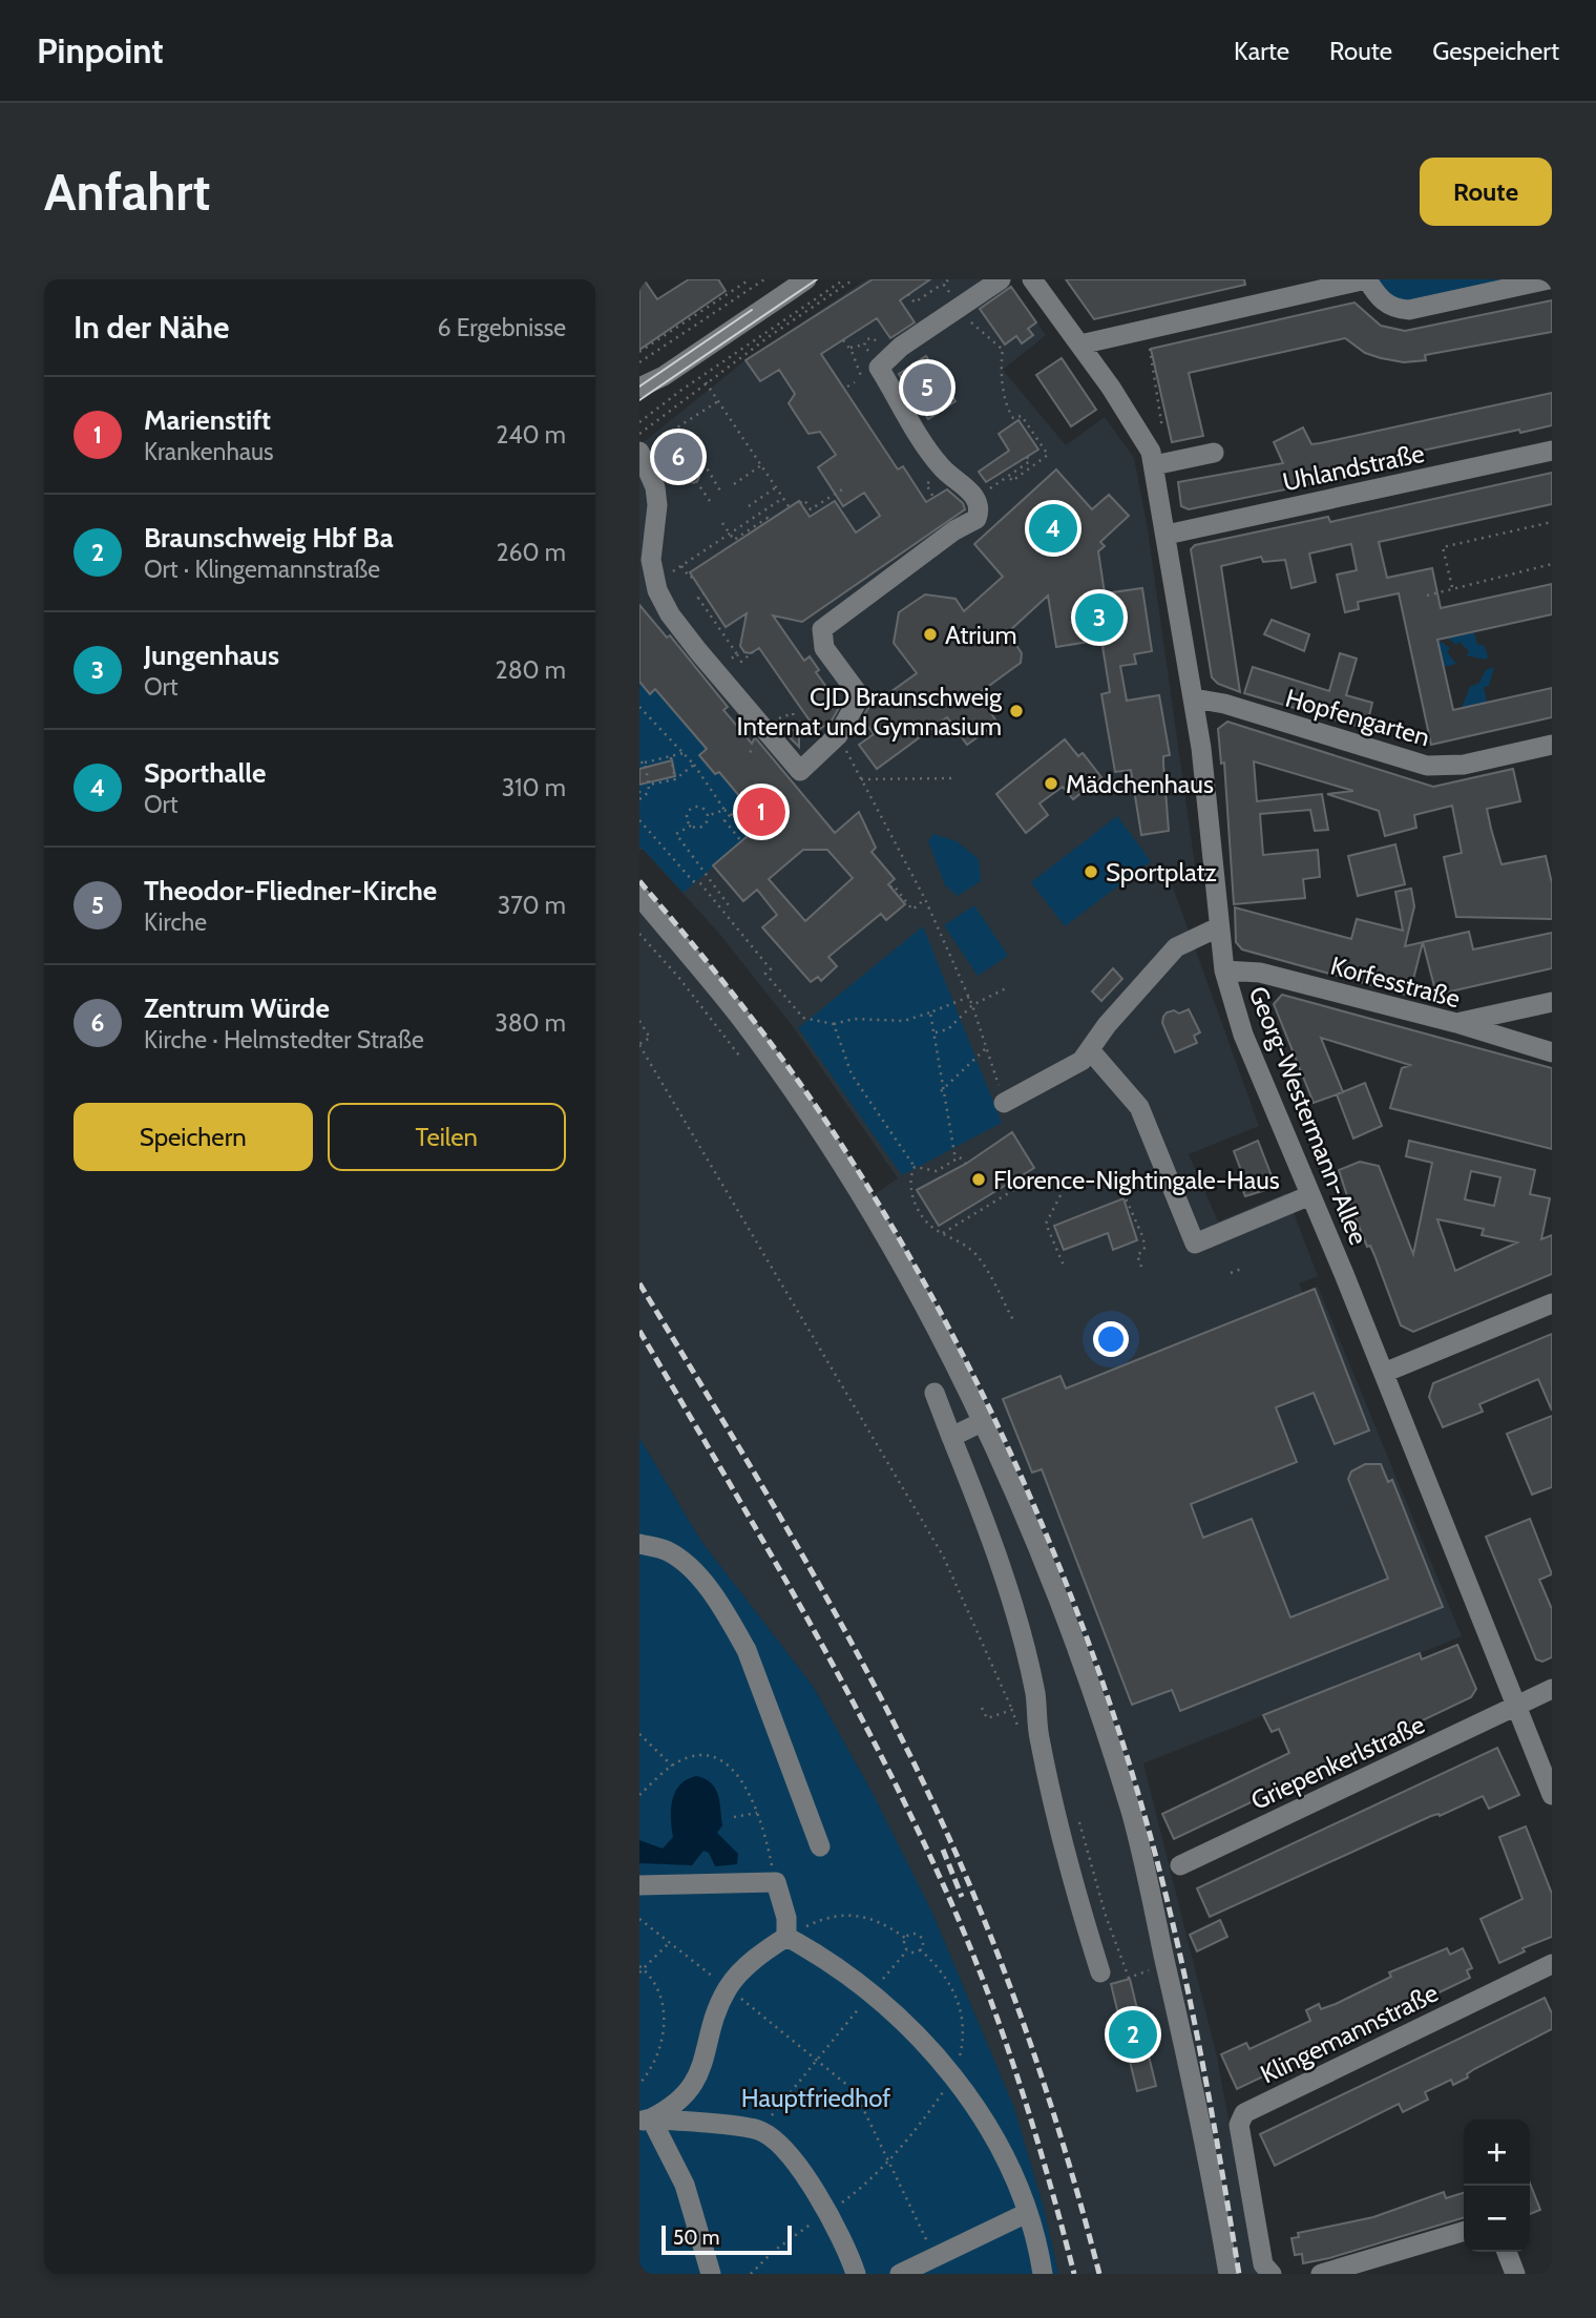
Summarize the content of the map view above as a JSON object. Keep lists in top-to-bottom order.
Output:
{
  "streets": {
    "street": [
      "Uhlandstraße",
      "Hopfengarten",
      "Korfesstraße",
      "Georg-Westermann-Allee",
      "Griepenkerlstraße",
      "Klingemannstraße"
    ]
  },
  "crossings": [
    ["Uhlandstraße", "Georg-Westermann-Allee"],
    ["Hopfengarten", "Georg-Westermann-Allee"],
    ["Korfesstraße", "Georg-Westermann-Allee"],
    ["Georg-Westermann-Allee", "Griepenkerlstraße"]
  ],
  "parks": ["Hauptfriedhof"],
  "places": [
    "Atrium",
    "CJD Braunschweig Internat und Gymnasium",
    "Mädchenhaus",
    "Sportplatz",
    "Florence-Nightingale-Haus"
  ],
  "scale_bar": "50 m",
  "page": {
    "header": "Pinpoint",
    "nav": ["Karte", "Route", "Gespeichert"],
    "buttons": [
      "Route",
      ["Speichern", "Teilen"]
    ],
    "title": "Anfahrt",
    "heading": ["In der Nähe", "6 Ergebnisse"],
    "pins": [
      "5",
      "6",
      "4",
      "3",
      "1",
      "2"
    ],
    "list": [
      {
        "mark": "1",
        "name": "Marienstift",
        "note": "Krankenhaus",
        "value": "240 m"
      },
      {
        "mark": "2",
        "name": "Braunschweig Hbf Ba",
        "note": "Ort · Klingemannstraße",
        "value": "260 m"
      },
      {
        "mark": "3",
        "name": "Jungenhaus",
        "note": "Ort",
        "value": "280 m"
      },
      {
        "mark": "4",
        "name": "Sporthalle",
        "note": "Ort",
        "value": "310 m"
      },
      {
        "mark": "5",
        "name": "Theodor-Fliedner-Kirche",
        "note": "Kirche",
        "value": "370 m"
      },
      {
        "mark": "6",
        "name": "Zentrum Würde",
        "note": "Kirche · Helmstedter Straße",
        "value": "380 m"
      }
    ],
    "map_buttons": ["+", "−"],
    "scale": "50 m"
  }
}
